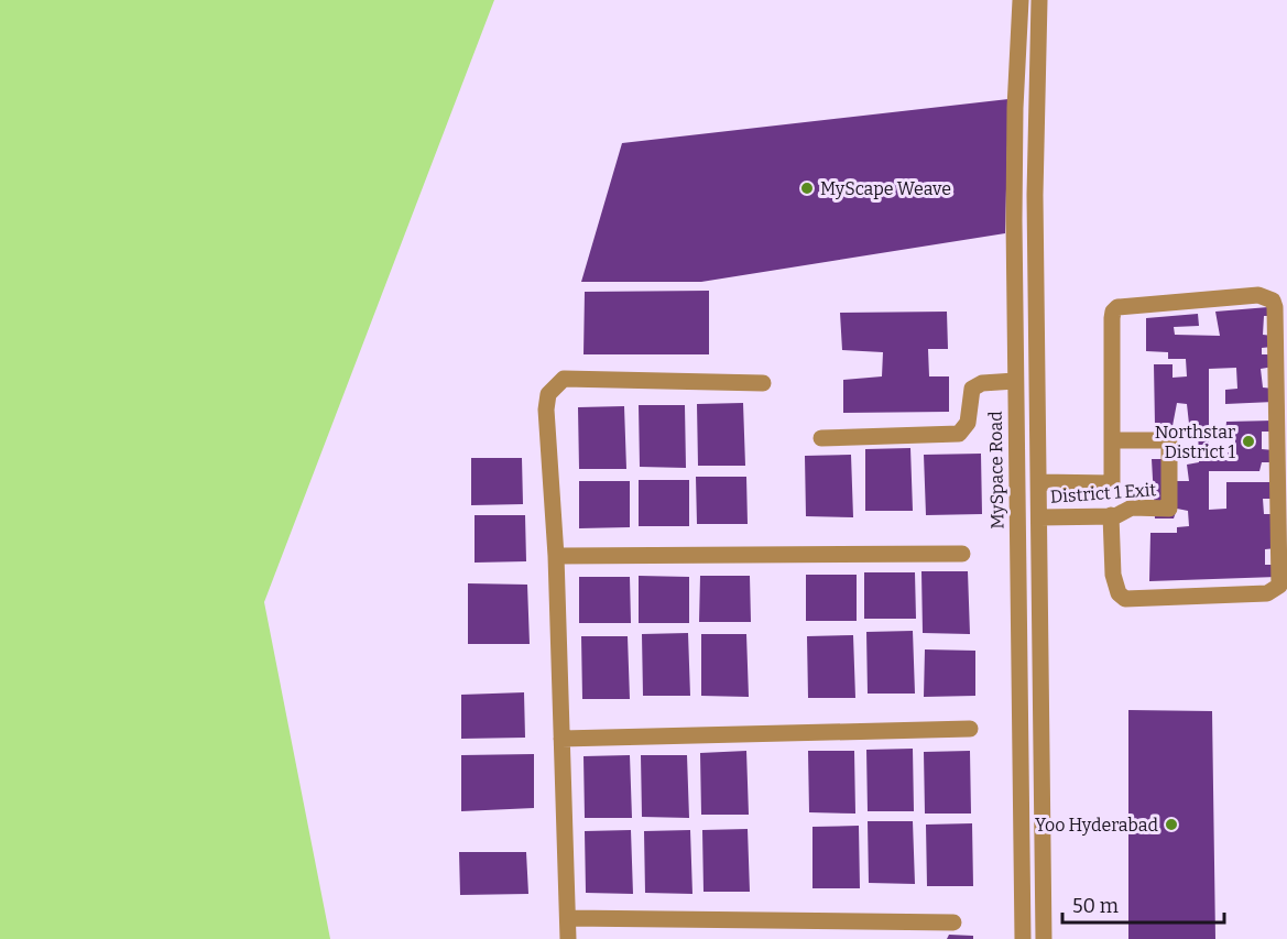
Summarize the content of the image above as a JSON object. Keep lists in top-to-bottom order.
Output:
{
  "streets": {
    "street": ["MySpace Road", "District 1 Exit"]
  },
  "places": ["MyScape Weave", "Northstar District 1", "Yoo Hyderabad"],
  "scale_bar": "50 m"
}
